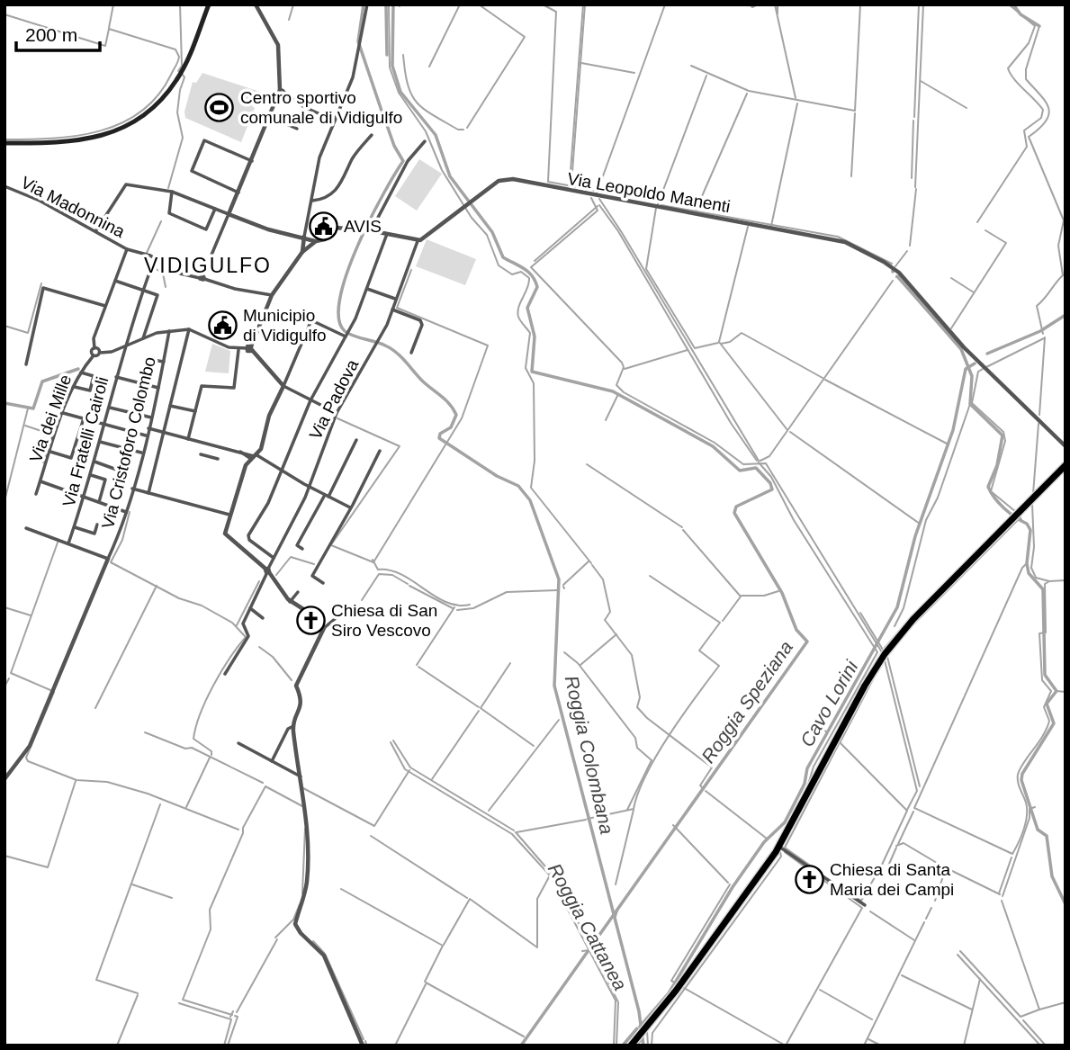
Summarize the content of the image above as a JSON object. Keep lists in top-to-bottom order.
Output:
{
  "streets": {
    "street": [
      "Via Leopoldo Manenti",
      "Via Madonnina",
      "Via Padova",
      "Via dei Mille",
      "Via Fratelli Cairoli",
      "Via Cristoforo Colombo"
    ]
  },
  "crossings": [
    ["Via Leopoldo Manenti", "Via Padova"]
  ],
  "districts": ["VIDIGULFO"],
  "water": [
    "Roggia Speziana",
    "Cavo Lorini",
    "Roggia Colombana",
    "Roggia Cattanea"
  ],
  "places": {
    "sports": ["Centro sportivo comunale di Vidigulfo"],
    "public building": ["AVIS", "Municipio di Vidigulfo"],
    "church": ["Chiesa di San Siro Vescovo", "Chiesa di Santa Maria dei Campi"]
  },
  "scale_bar": "200 m"
}
